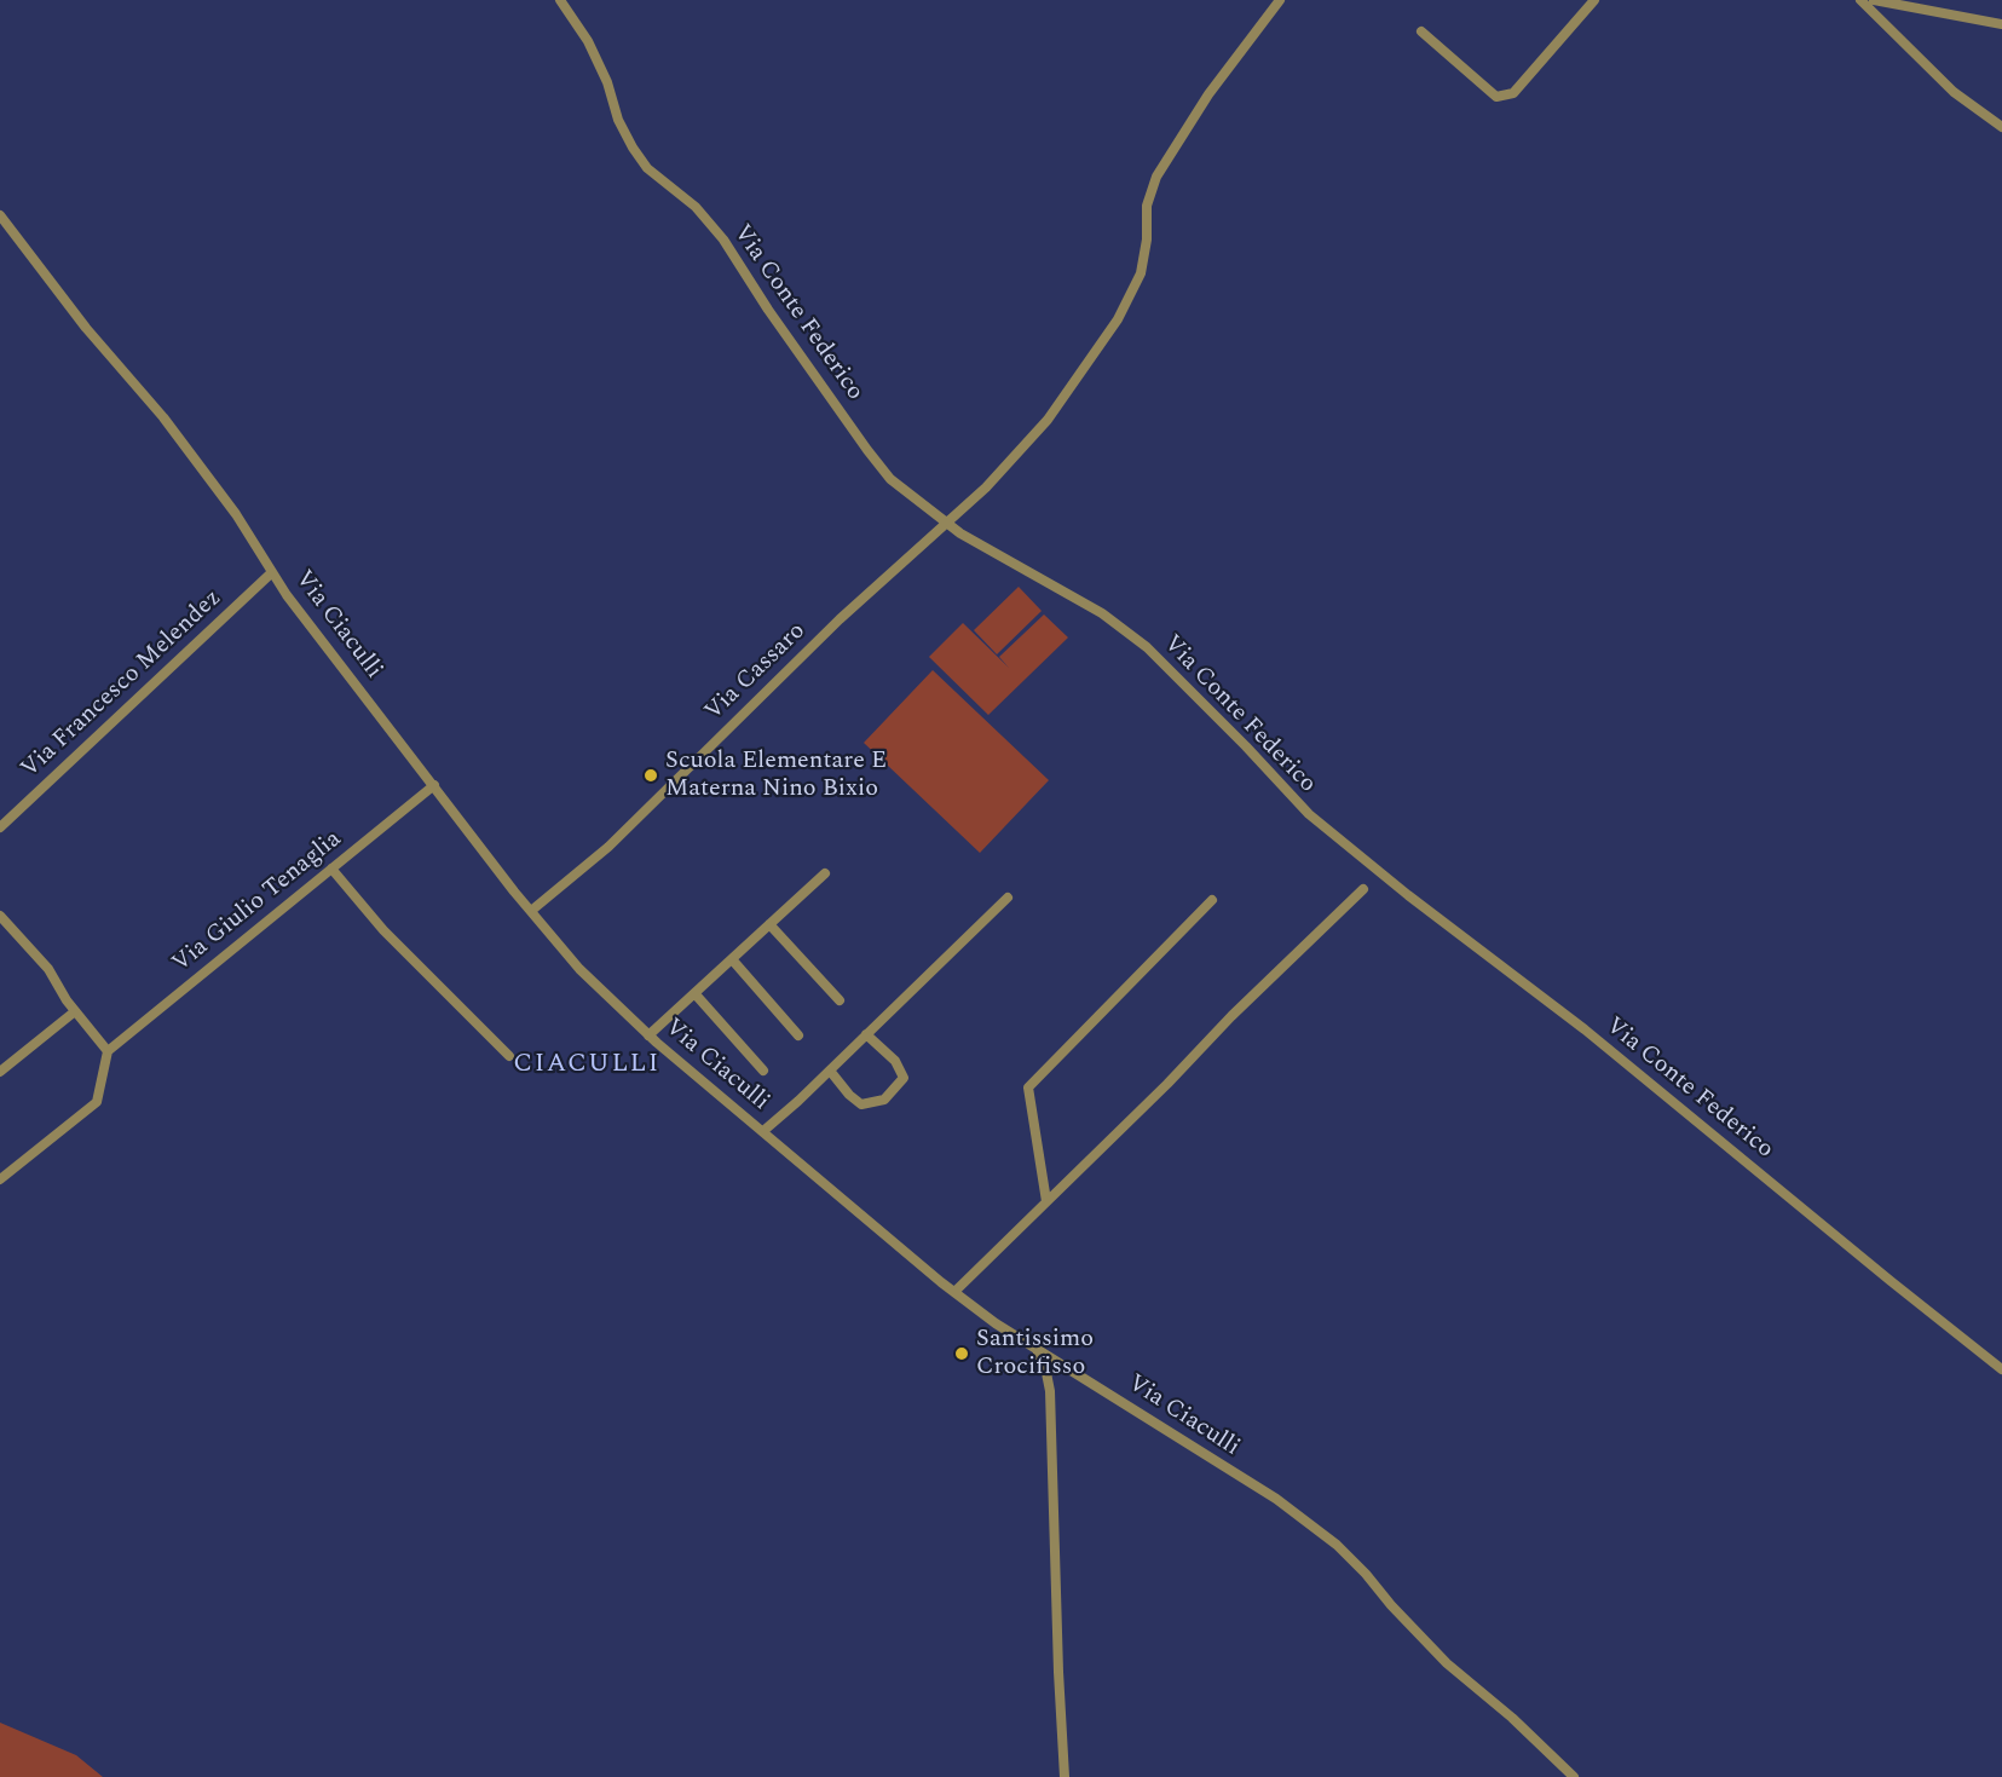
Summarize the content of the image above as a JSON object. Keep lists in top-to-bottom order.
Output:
{
  "streets": {
    "street": [
      "Via Conte Federico",
      "Via Ciaculli",
      "Via Cassaro",
      "Via Francesco Melendez",
      "Via Giulio Tenaglia"
    ]
  },
  "crossings": [
    ["Via Conte Federico", "Via Cassaro"],
    ["Via Ciaculli", "Via Cassaro"],
    ["Via Ciaculli", "Via Francesco Melendez"],
    ["Via Ciaculli", "Via Giulio Tenaglia"]
  ],
  "districts": ["CIACULLI"],
  "places": ["Scuola Elementare E Materna Nino Bixio", "Santissimo Crocifisso"]
}
